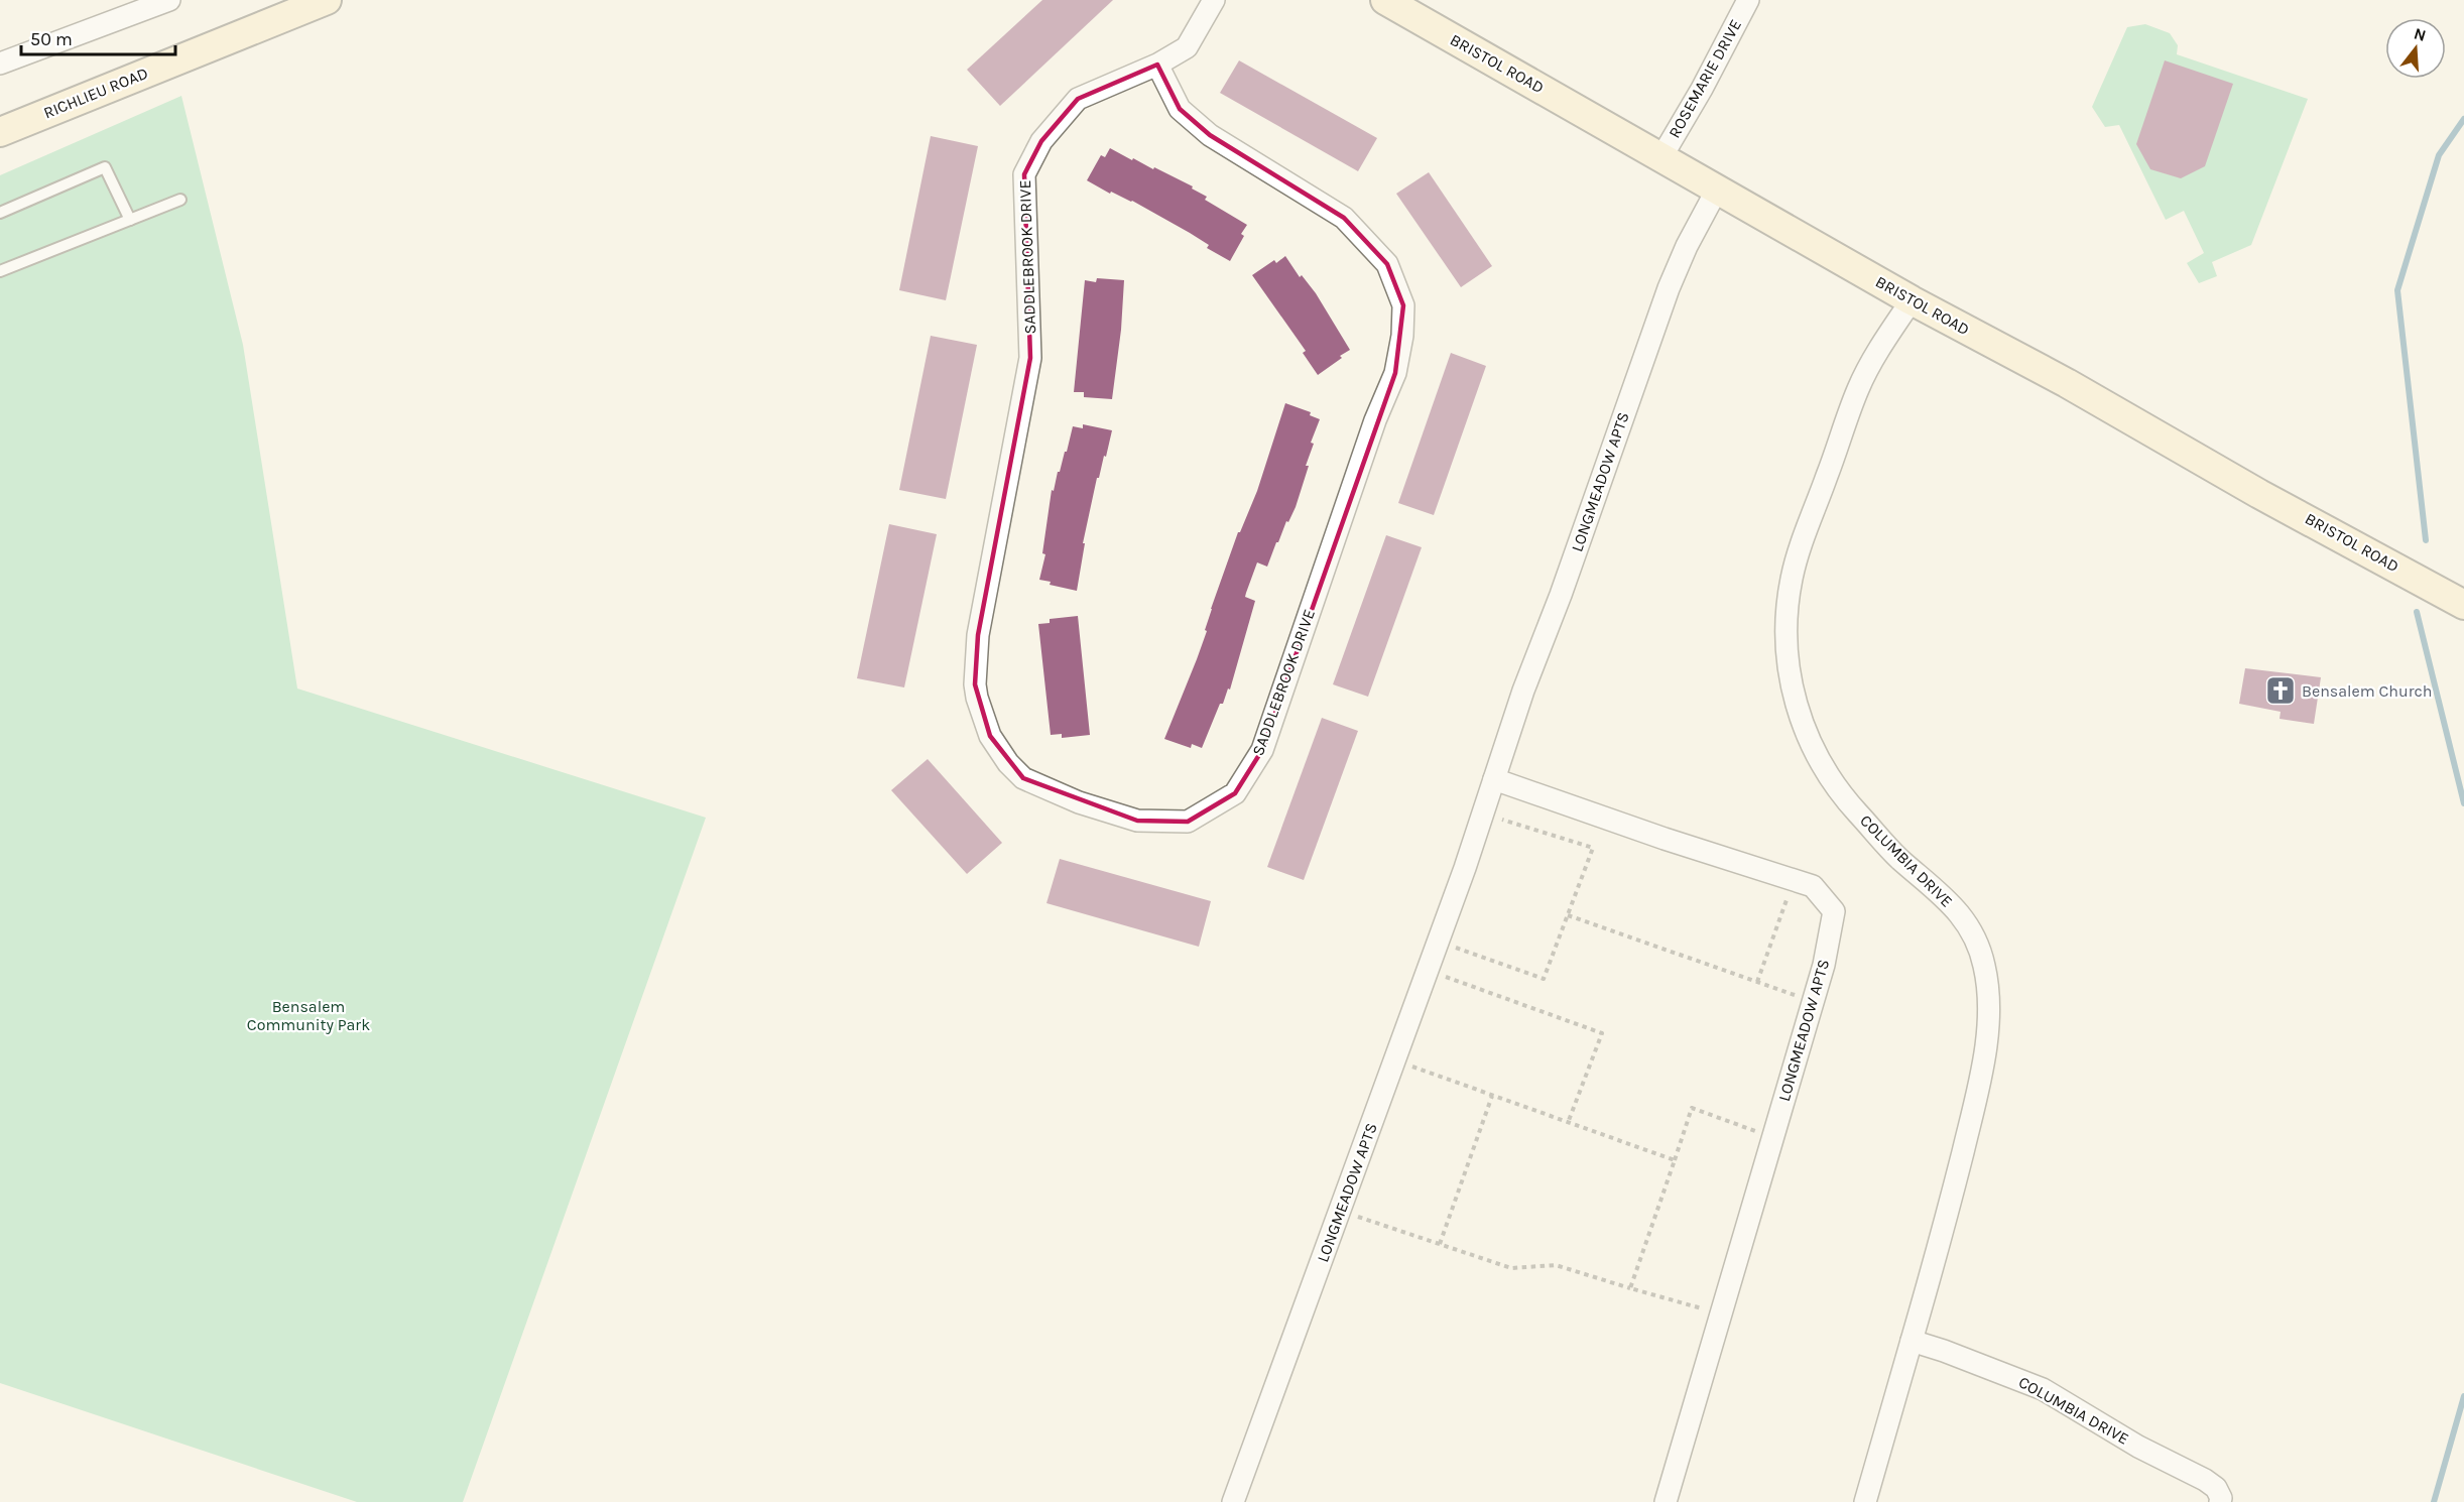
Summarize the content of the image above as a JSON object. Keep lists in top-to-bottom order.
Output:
{
  "streets": {
    "main road": ["BRISTOL ROAD", "RICHLIEU ROAD"],
    "street": [
      "ROSEMARIE DRIVE",
      "SADDLEBROOK DRIVE",
      "LONGMEADOW APTS",
      "COLUMBIA DRIVE"
    ]
  },
  "crossings": [
    ["BRISTOL ROAD", "ROSEMARIE DRIVE"],
    ["BRISTOL ROAD", "LONGMEADOW APTS"],
    ["BRISTOL ROAD", "COLUMBIA DRIVE"]
  ],
  "parks": ["Bensalem Community Park"],
  "places": {
    "church": ["Bensalem Church"]
  },
  "scale_bar": "50 m",
  "north": "top"
}
